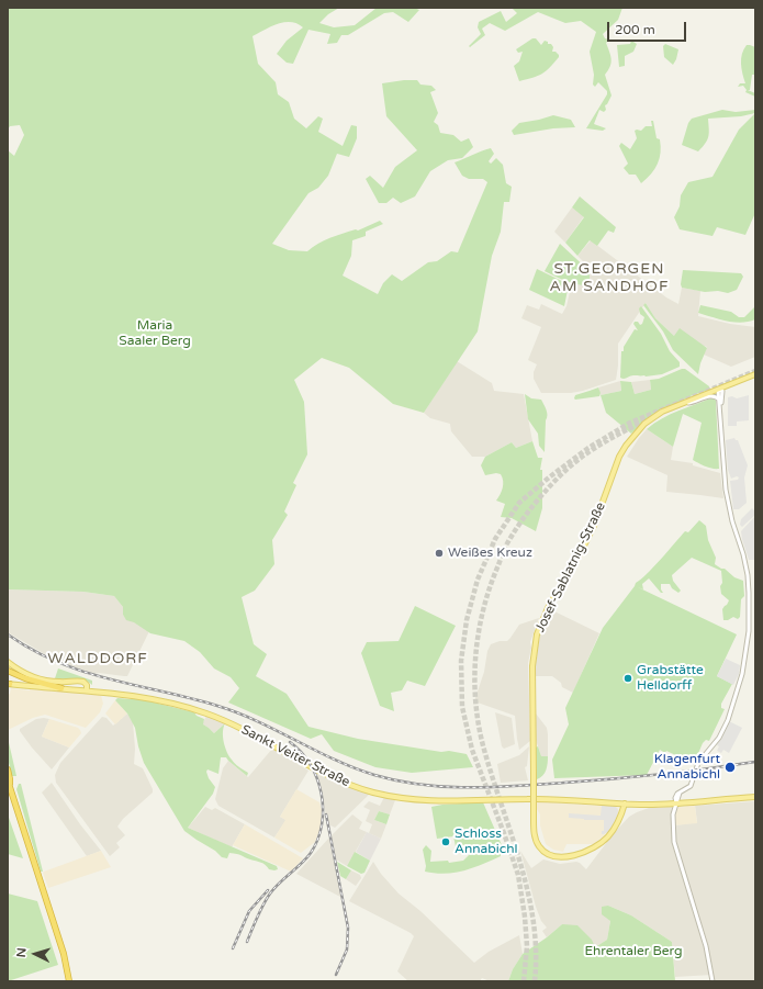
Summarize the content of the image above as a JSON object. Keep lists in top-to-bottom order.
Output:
{
  "streets": {
    "main road": ["Josef-Sablatnig-Straße", "Sankt Veiter Straße"]
  },
  "crossings": [
    ["Josef-Sablatnig-Straße", "Sankt Veiter Straße"]
  ],
  "districts": ["ST.GEORGEN AM SANDHOF", "WALDDORF"],
  "parks": ["Maria Saaler Berg", "Ehrentaler Berg"],
  "places": [
    "Weißes Kreuz",
    "Grabstätte Helldorff",
    "Klagenfurt Annabichl",
    "Schloss Annabichl"
  ],
  "scale_bar": "200 m",
  "north": "left"
}
